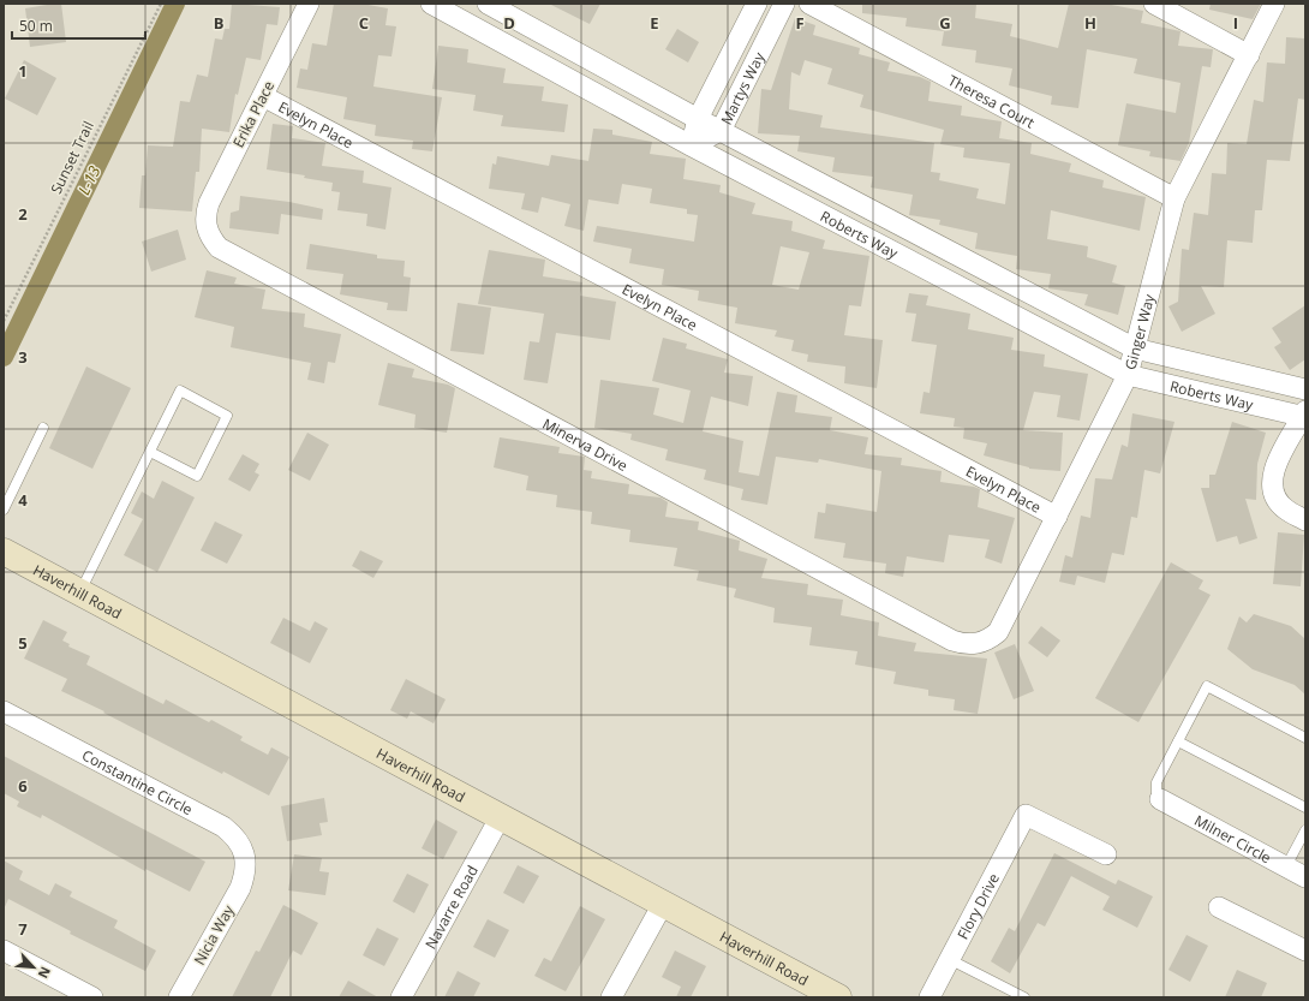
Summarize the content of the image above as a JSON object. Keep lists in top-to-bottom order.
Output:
{
  "streets": {
    "street": [
      "Martys Way",
      "Theresa Court",
      "Erika Place",
      "Evelyn Place",
      "Roberts Way",
      "Ginger Way",
      "Minerva Drive",
      "Haverhill Road",
      "Constantine Circle",
      "Milner Circle",
      "Navarre Road",
      "Flory Drive",
      "Nicia Way"
    ],
    "path": ["Sunset Trail"]
  },
  "crossings": [
    ["Martys Way", "Roberts Way"],
    ["Theresa Court", "Ginger Way"],
    ["Erika Place", "Evelyn Place"],
    ["Erika Place", "Minerva Drive"],
    ["Evelyn Place", "Ginger Way"],
    ["Roberts Way", "Ginger Way"],
    ["Ginger Way", "Minerva Drive"],
    ["Haverhill Road", "Navarre Road"],
    ["Constantine Circle", "Nicia Way"]
  ],
  "water": ["L-13"],
  "scale_bar": "50 m",
  "north": "bottom right",
  "grid": {
    "columns": [
      "B",
      "C",
      "D",
      "E",
      "F",
      "G",
      "H",
      "I"
    ],
    "rows": [
      "1",
      "2",
      "3",
      "4",
      "5",
      "6",
      "7"
    ]
  }
}
